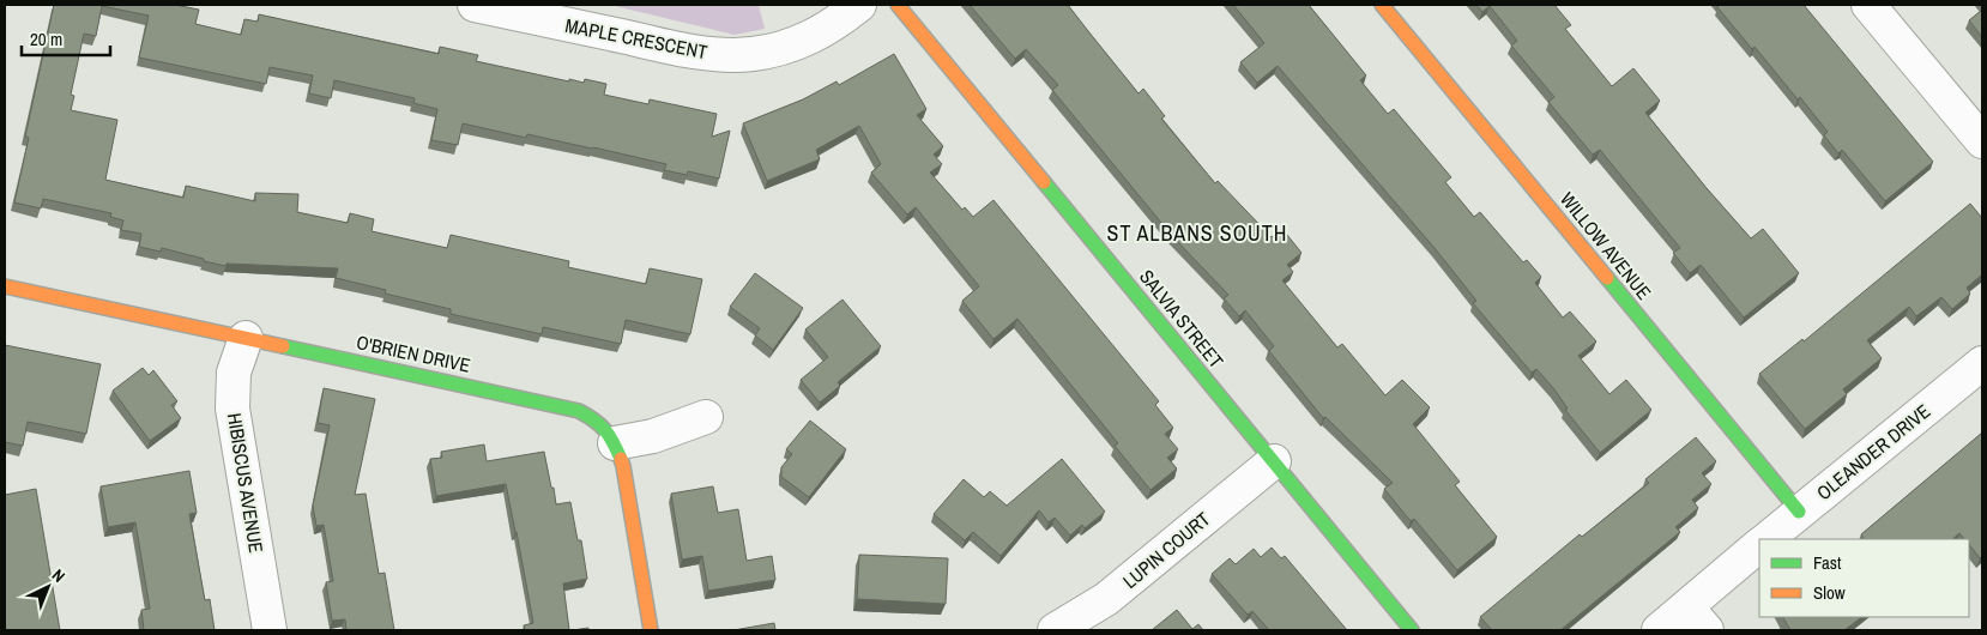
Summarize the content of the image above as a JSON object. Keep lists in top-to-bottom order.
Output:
{
  "streets": {
    "street": [
      "MAPLE CRESCENT",
      "WILLOW AVENUE",
      "SALVIA STREET",
      "O'BRIEN DRIVE",
      "OLEANDER DRIVE",
      "HIBISCUS AVENUE",
      "LUPIN COURT"
    ]
  },
  "crossings": [
    ["WILLOW AVENUE", "OLEANDER DRIVE"],
    ["SALVIA STREET", "LUPIN COURT"],
    ["O'BRIEN DRIVE", "HIBISCUS AVENUE"]
  ],
  "districts": ["ST ALBANS SOUTH"],
  "legend": ["Fast", "Slow"],
  "scale_bar": "20 m",
  "north": "top right"
}
